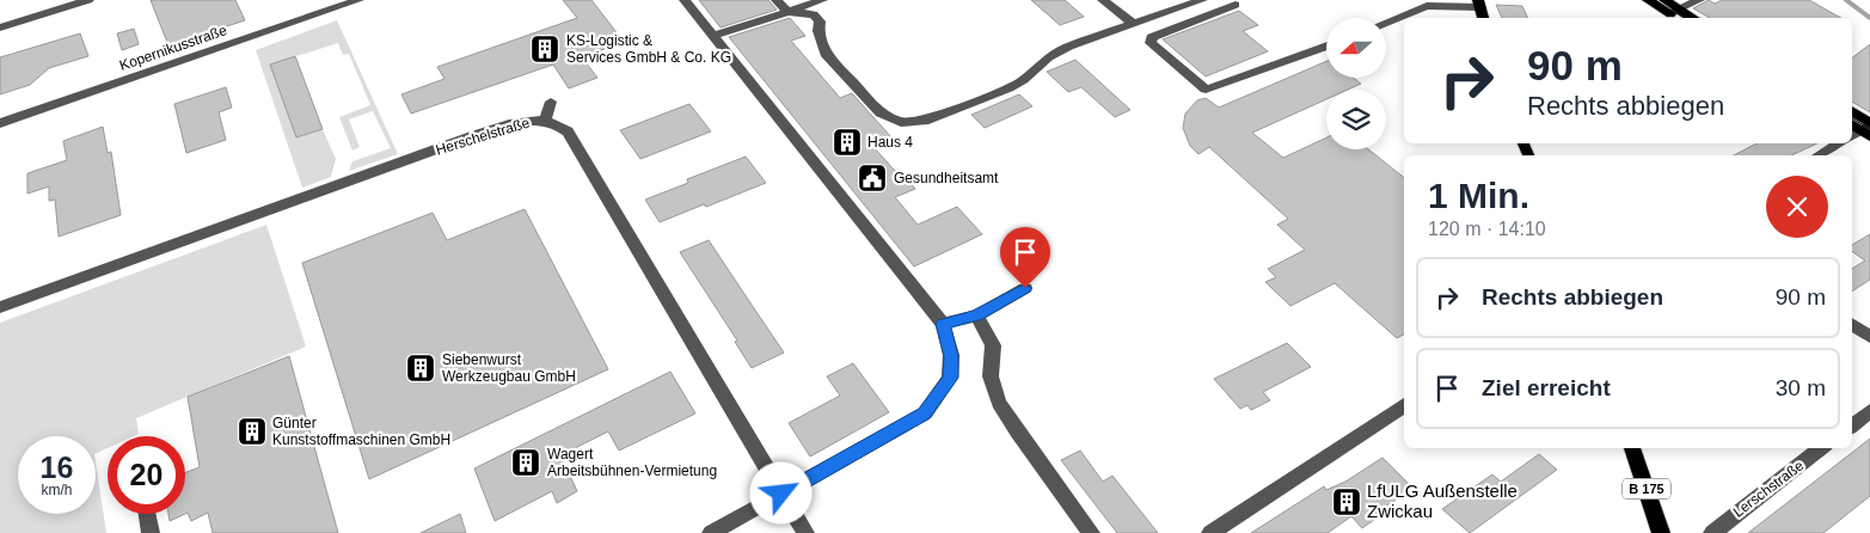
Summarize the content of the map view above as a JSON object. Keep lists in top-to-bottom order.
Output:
{
  "streets": {
    "main road": ["B 175"],
    "street": ["Kopernikusstraße", "Herschelstraße", "Lerschstraße"]
  },
  "places": {
    "building": [
      "KS-Logistic & Services GmbH & Co. KG",
      "Haus 4",
      "Siebenwurst Werkzeugbau GmbH",
      "Günter Kunststoffmaschinen GmbH",
      "Wagert Arbeitsbühnen-Vermietung",
      "LfULG Außenstelle Zwickau"
    ],
    "public building": ["Gesundheitsamt"]
  },
  "north": "left",
  "page": {
    "turn": ["90 m", "Rechts abbiegen"],
    "heading": ["1 Min.", "120 m · 14:10"],
    "list": [
      {
        "name": "Rechts abbiegen",
        "value": "90 m"
      },
      {
        "name": "Ziel erreicht",
        "value": "30 m"
      }
    ],
    "speed": "16 km/h",
    "limit": "20"
  }
}
